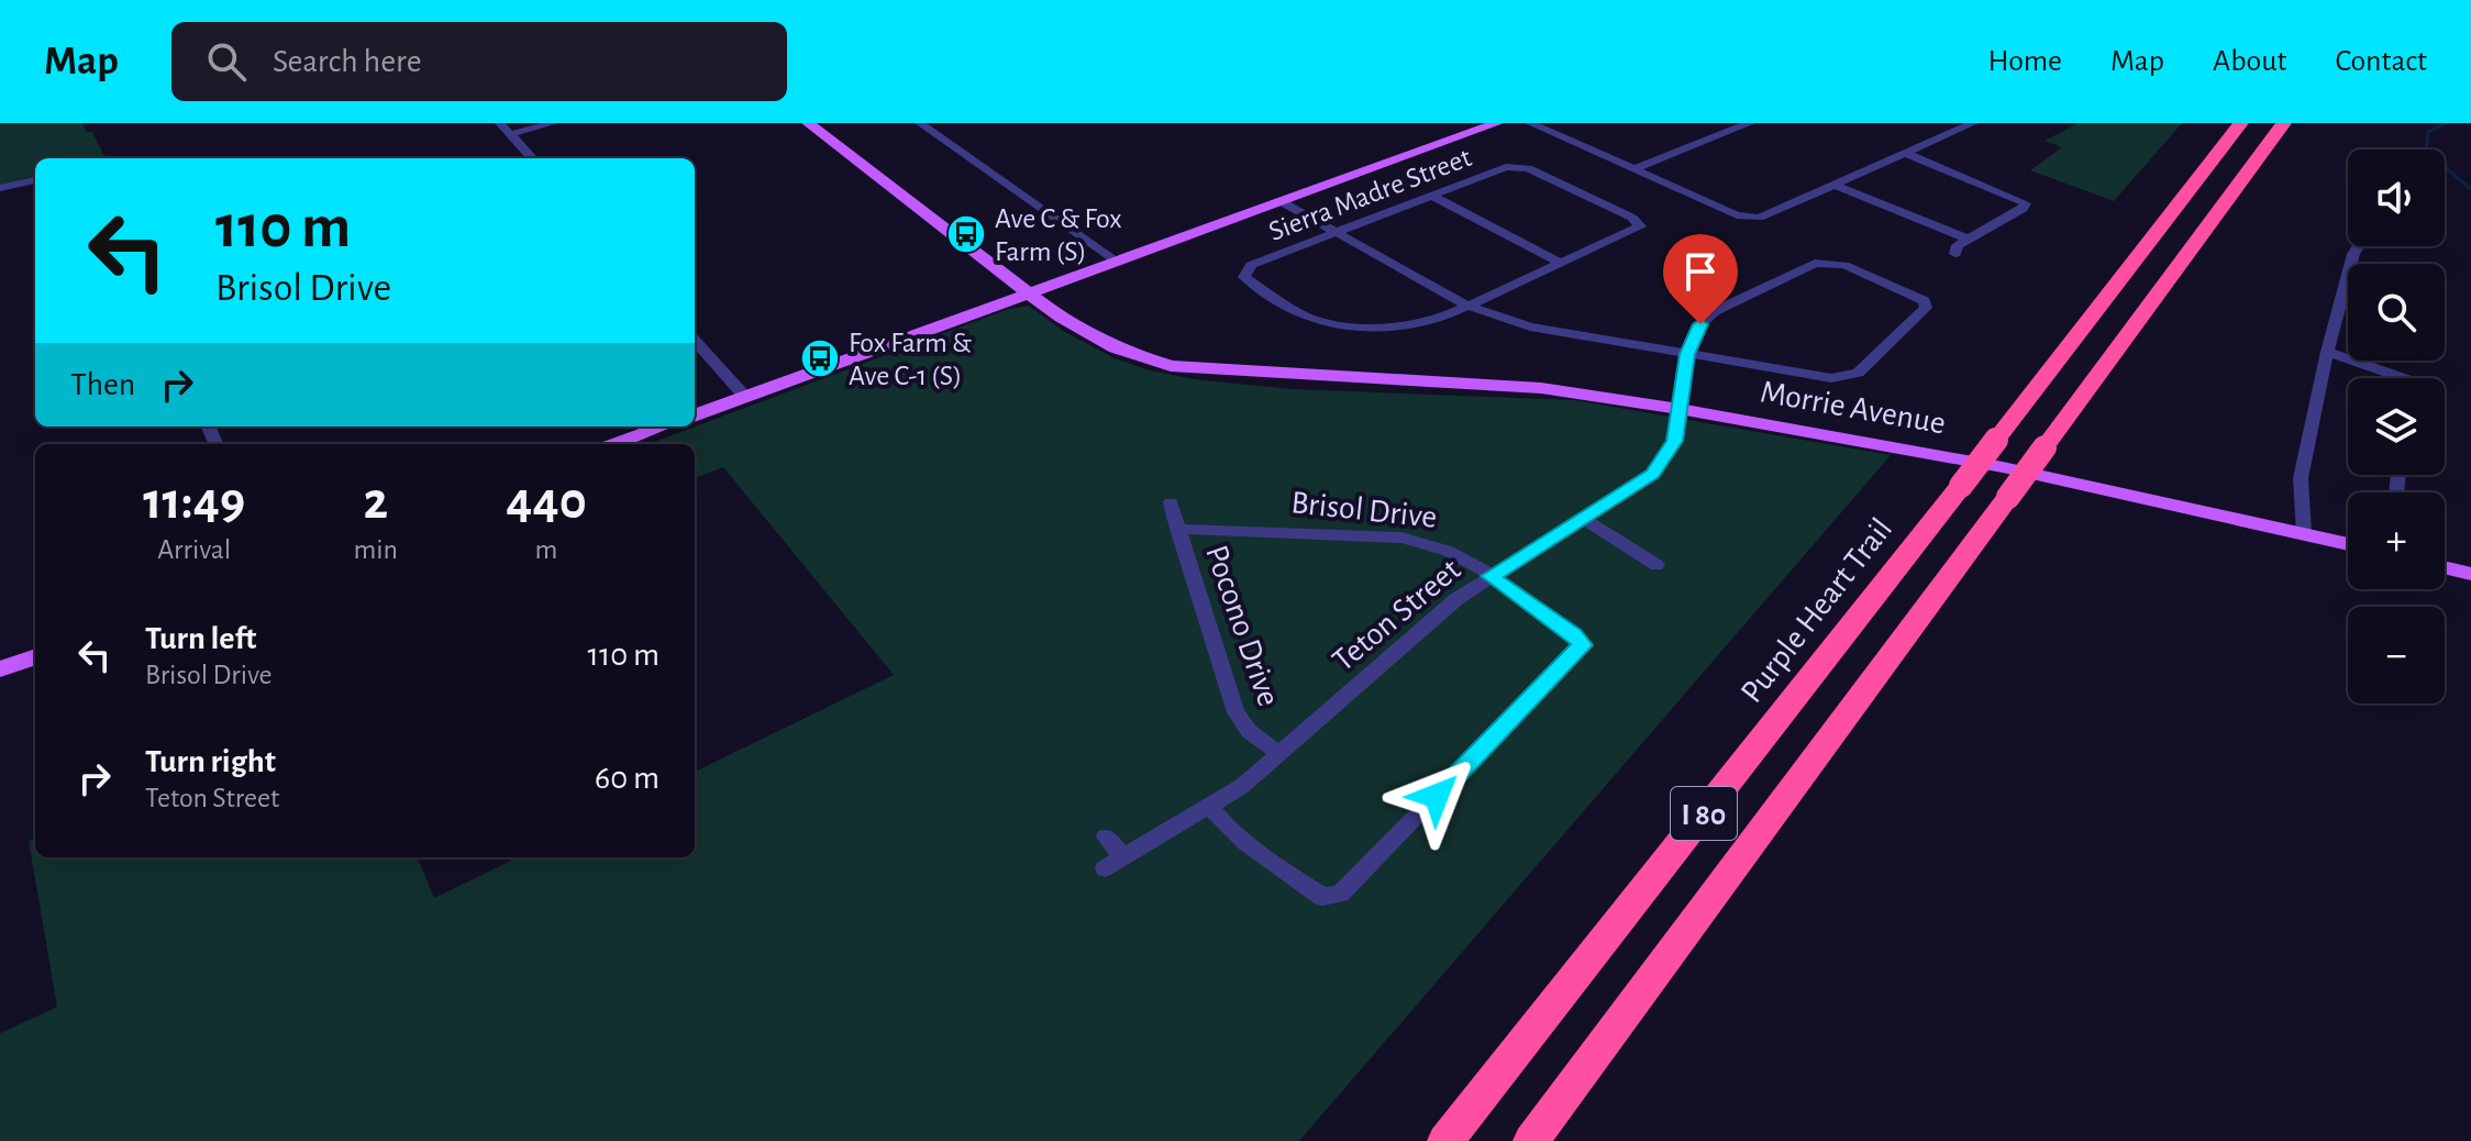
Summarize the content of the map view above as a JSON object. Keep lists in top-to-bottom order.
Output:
{
  "streets": {
    "highway": ["Purple Heart Trail", "I 80"],
    "main road": ["Morrie Avenue"],
    "street": [
      "Sierra Madre Street",
      "Brisol Drive",
      "Teton Street",
      "Pocono Drive"
    ]
  },
  "crossings": [
    ["Morrie Avenue", "Teton Street"],
    ["Brisol Drive", "Teton Street"],
    ["Brisol Drive", "Pocono Drive"],
    ["Teton Street", "Pocono Drive"]
  ],
  "places": {
    "bus stop": ["Ave C & Fox Farm (S)", "Fox Farm & Ave C-1 (S)"]
  },
  "page": {
    "header": "Map",
    "search": "Search here",
    "nav": [
      "Home",
      "Map",
      "About",
      "Contact"
    ],
    "map_buttons": ["+", "−"],
    "turn": ["110 m", "Brisol Drive"],
    "then": "Then",
    "eta": [
      "11:49",
      "Arrival",
      "2",
      "min",
      "440",
      "m"
    ],
    "list": [
      {
        "name": "Turn left",
        "note": "Brisol Drive",
        "value": "110 m"
      },
      {
        "name": "Turn right",
        "note": "Teton Street",
        "value": "60 m"
      }
    ]
  }
}
